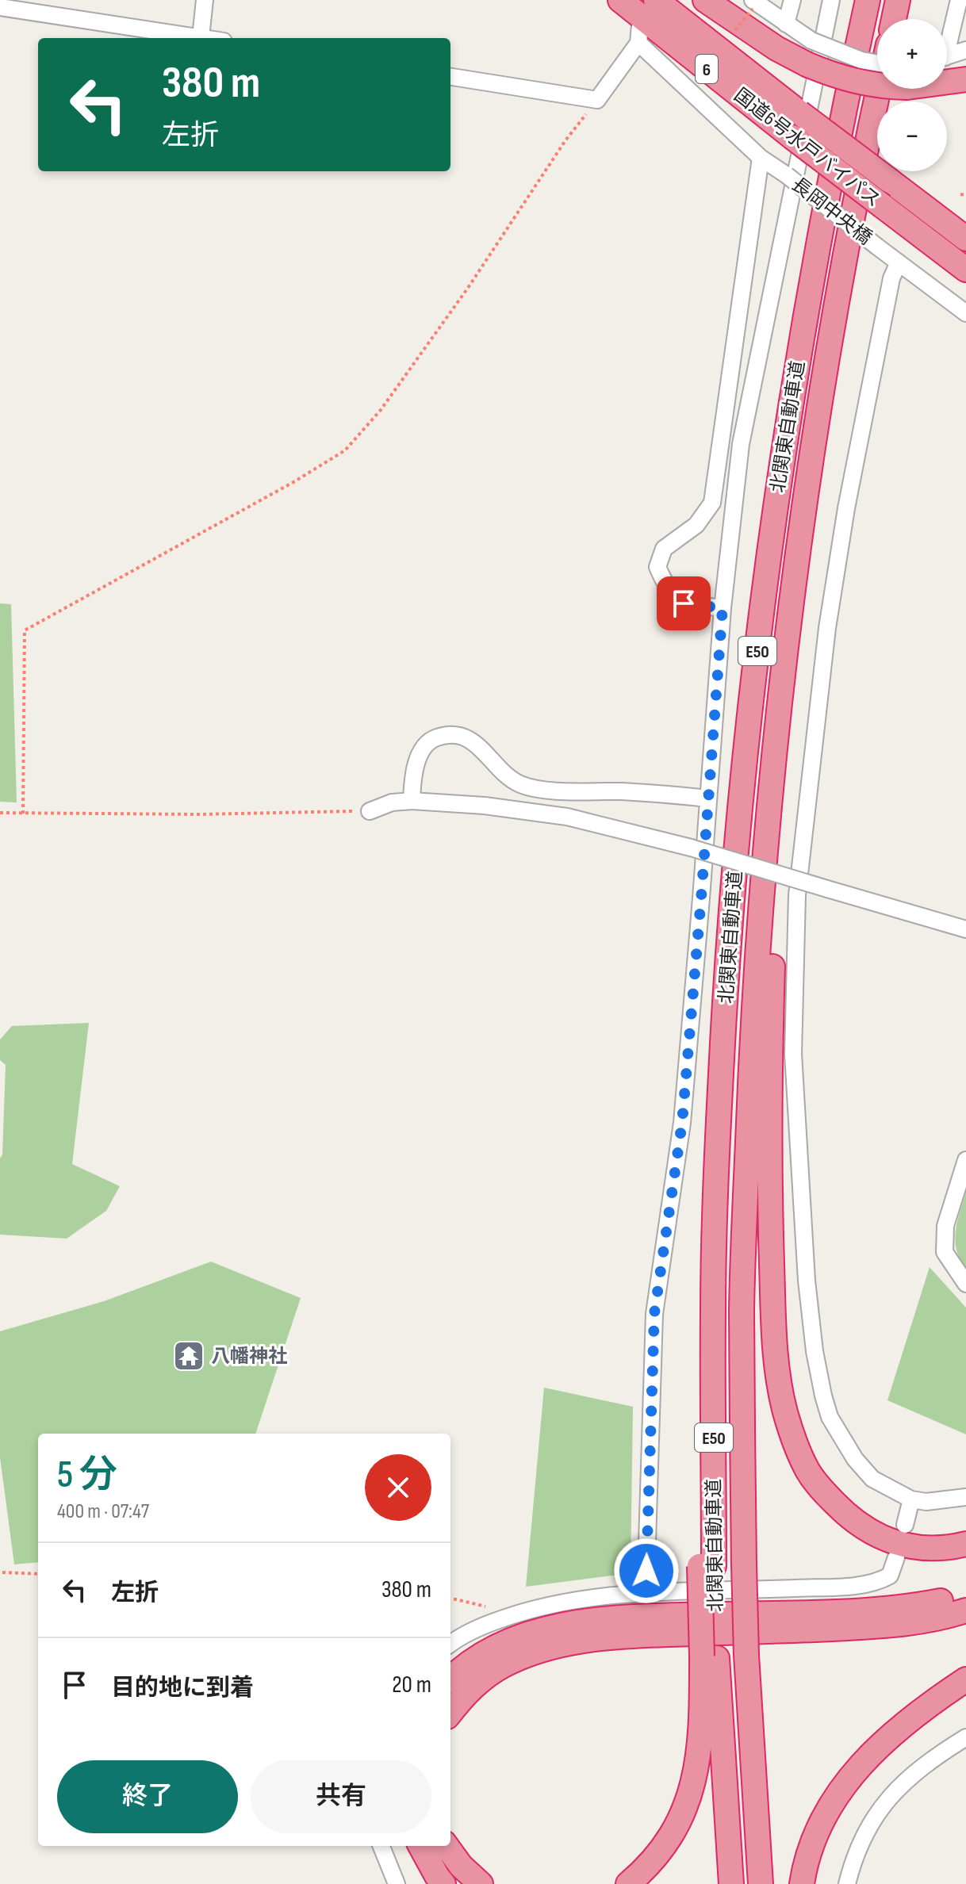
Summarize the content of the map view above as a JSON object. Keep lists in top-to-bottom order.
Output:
{
  "streets": {
    "highway": [
      "6",
      "国道6号水戸バイパス",
      "北関東自動車道",
      "E50"
    ],
    "street": ["長岡中央橋"]
  },
  "places": {
    "temple": ["八幡神社"]
  },
  "page": {
    "map_buttons": ["+", "−"],
    "turn": ["380 m", "左折"],
    "heading": ["5 分", "400 m · 07:47"],
    "list": [
      {
        "name": "左折",
        "value": "380 m"
      },
      {
        "name": "目的地に到着",
        "value": "20 m"
      }
    ],
    "buttons": ["終了", "共有"]
  }
}
